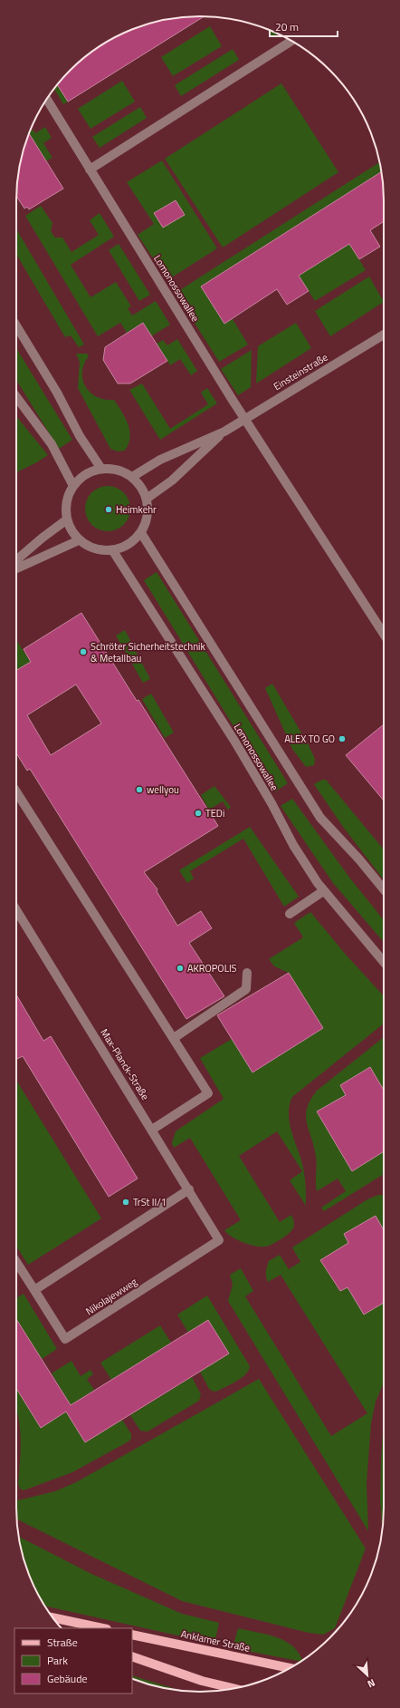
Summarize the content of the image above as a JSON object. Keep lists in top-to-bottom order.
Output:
{
  "streets": {
    "main road": ["Anklamer Straße"],
    "street": [
      "Lomonossowallee",
      "Einsteinstraße",
      "Max-Planck-Straße",
      "Nikolajewweg"
    ]
  },
  "crossings": [
    ["Lomonossowallee", "Einsteinstraße"],
    ["Max-Planck-Straße", "Nikolajewweg"]
  ],
  "places": [
    "Heimkehr",
    "Schröter Sicherheitstechnik & Metallbau",
    "ALEX TO GO",
    "wellyou",
    "TEDi",
    "AKROPOLIS",
    "TrSt II/1"
  ],
  "legend": ["Straße", "Park", "Gebäude"],
  "scale_bar": "20 m",
  "north": "bottom right"
}
